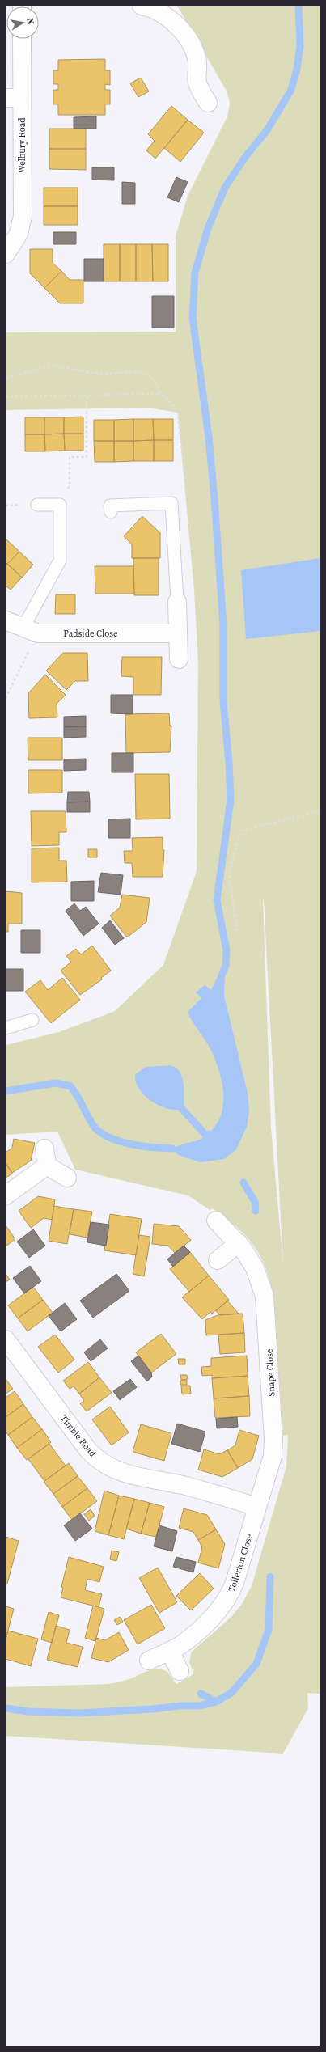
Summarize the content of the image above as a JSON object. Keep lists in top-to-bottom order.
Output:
{
  "streets": {
    "street": [
      "Welbury Road",
      "Padside Close",
      "Snape Close",
      "Timble Road",
      "Tollerton Close"
    ]
  },
  "crossings": [
    ["Snape Close", "Timble Road"],
    ["Snape Close", "Tollerton Close"],
    ["Timble Road", "Tollerton Close"]
  ],
  "north": "right"
}
